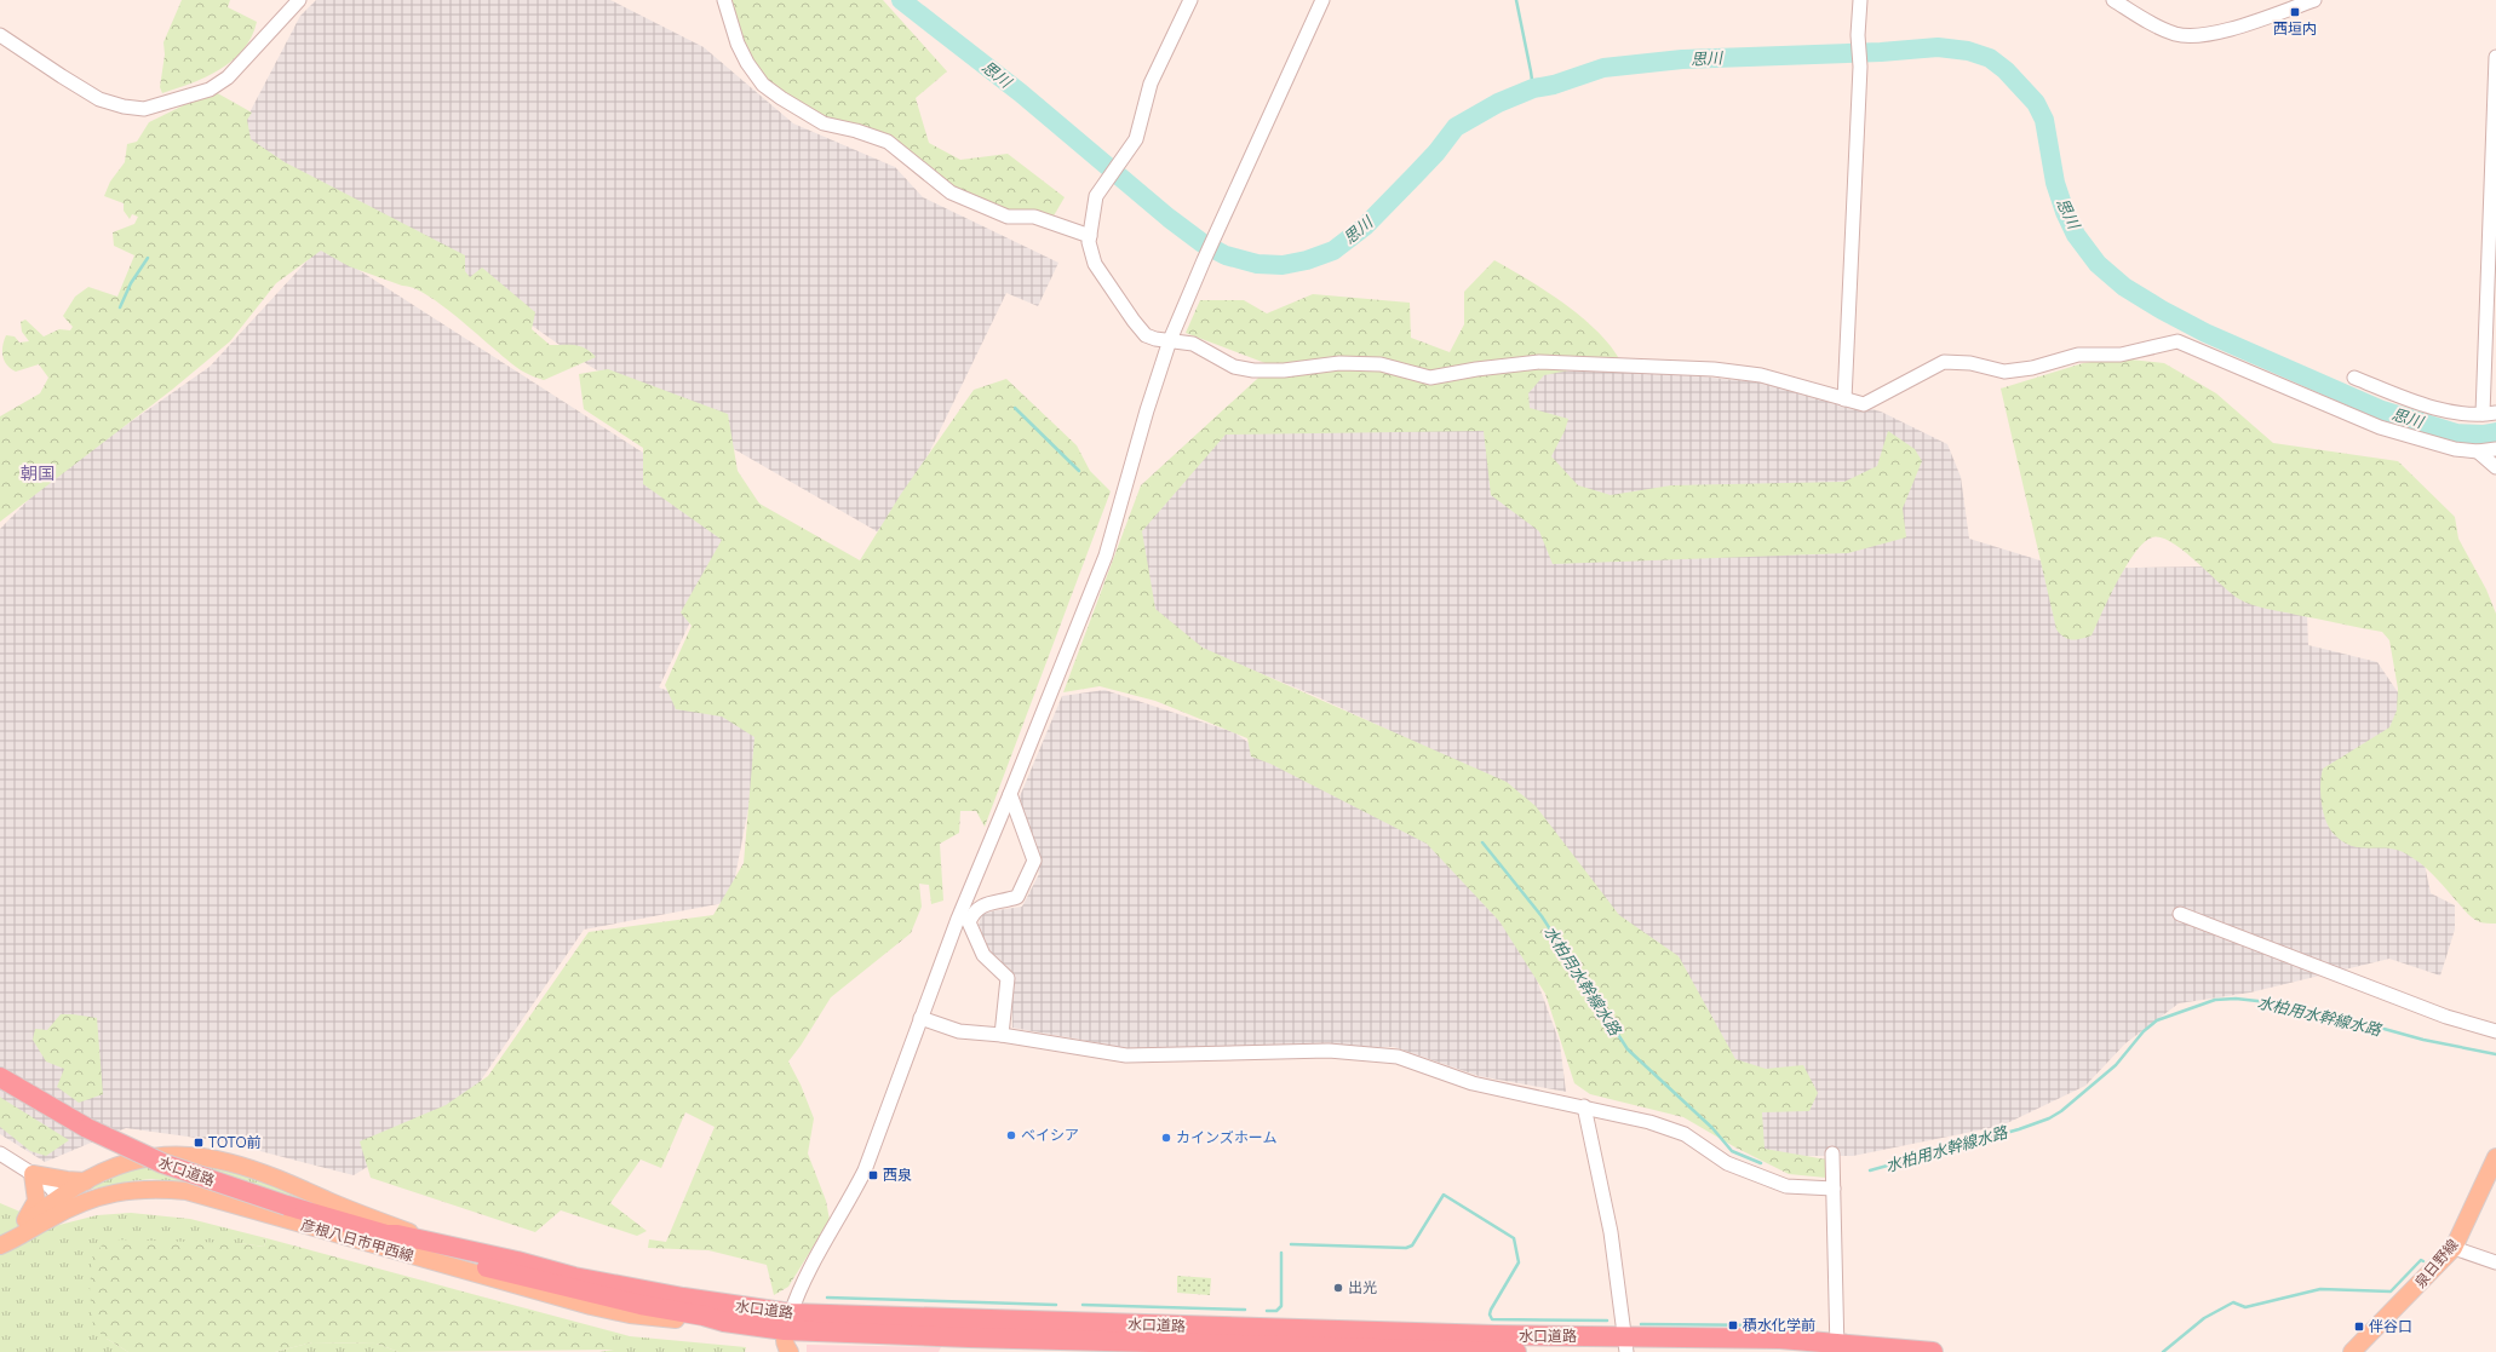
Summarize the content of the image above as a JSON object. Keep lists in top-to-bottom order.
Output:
{
  "streets": {
    "highway": ["水口道路"],
    "main road": ["彦根八日市甲西線", "泉日野線"]
  },
  "crossings": [
    ["水口道路", "彦根八日市甲西線"]
  ],
  "districts": ["朝国"],
  "water": ["思川", "水柏用水幹線水路"],
  "places": {
    "transit": [
      "西垣内",
      "TOTO前",
      "西泉",
      "積水化学前",
      "伴谷口"
    ],
    "other": ["ベイシア", "カインズホーム", "出光"]
  }
}
